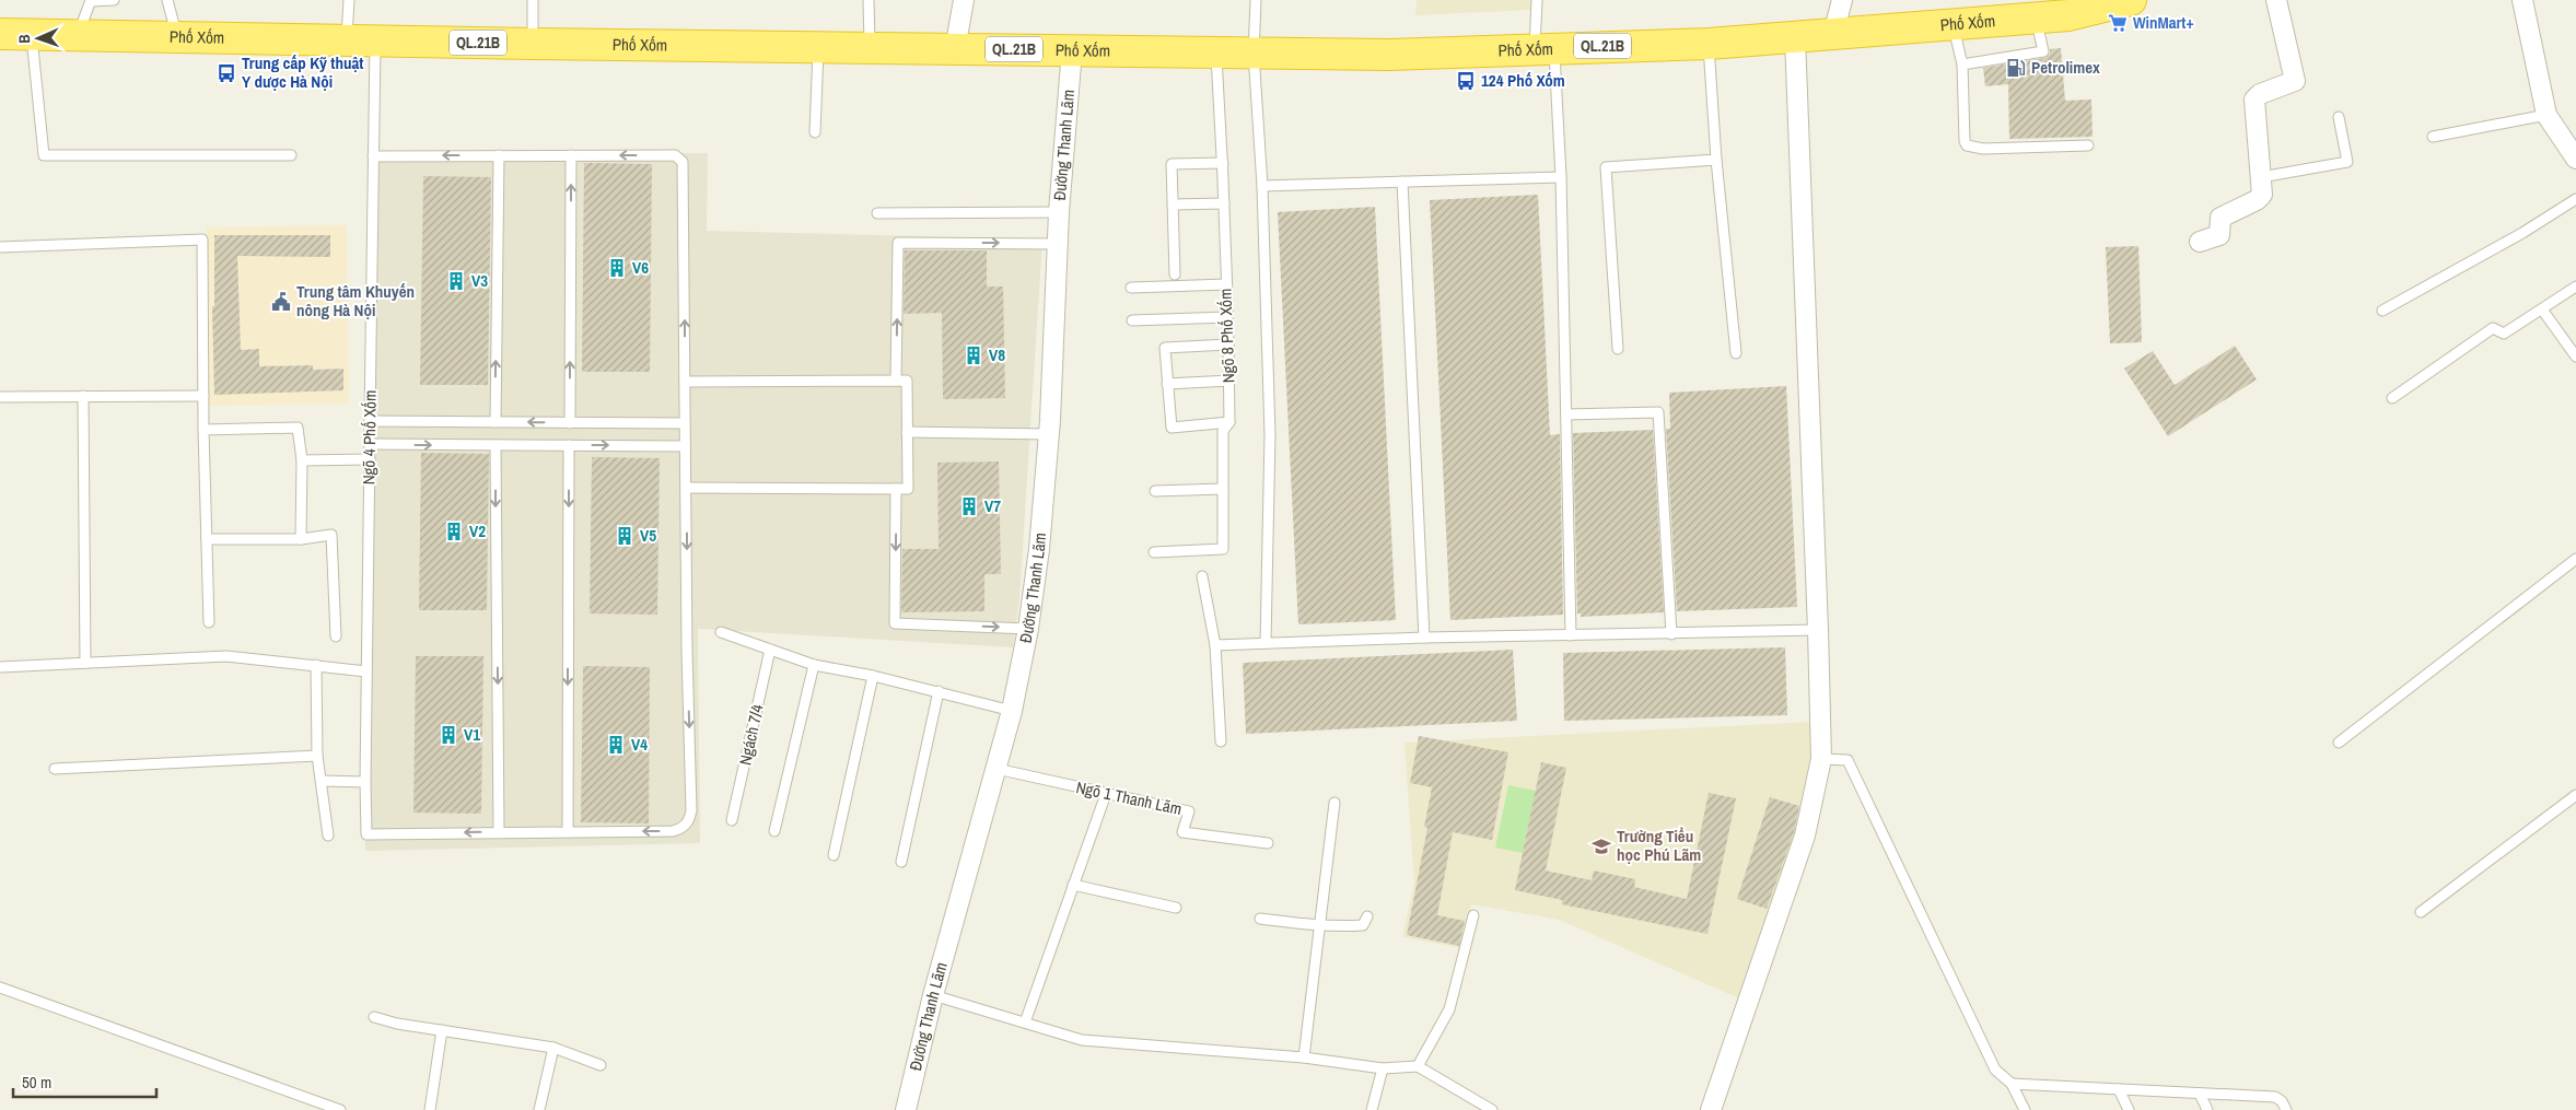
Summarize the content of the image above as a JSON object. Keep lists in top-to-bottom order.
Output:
{
  "streets": {
    "highway": ["Phố Xốm", "QL.21B"],
    "street": ["Đường Thanh Lãm"],
    "lane": [
      "Ngõ 8 Phố Xốm",
      "Ngõ 4 Phố Xốm",
      "Ngách 7/4",
      "Ngõ 1 Thanh Lãm"
    ]
  },
  "crossings": [
    ["Phố Xốm", "Đường Thanh Lãm"],
    ["Phố Xốm", "Ngõ 8 Phố Xốm"],
    ["Phố Xốm", "Ngõ 4 Phố Xốm"],
    ["Đường Thanh Lãm", "Ngõ 1 Thanh Lãm"]
  ],
  "places": {
    "supermarket": ["WinMart+"],
    "fuel station": ["Petrolimex"],
    "bus stop": ["Trung cấp Kỹ thuật Y dược Hà Nội", "124 Phố Xốm"],
    "building": [
      "V6",
      "V3",
      "V8",
      "V7",
      "V2",
      "V5",
      "V1",
      "V4"
    ],
    "public building": ["Trung tâm Khuyến nông Hà Nội"],
    "school or university": ["Trường Tiểu học Phú Lãm"]
  },
  "scale_bar": "50 m",
  "north": "left"
}
